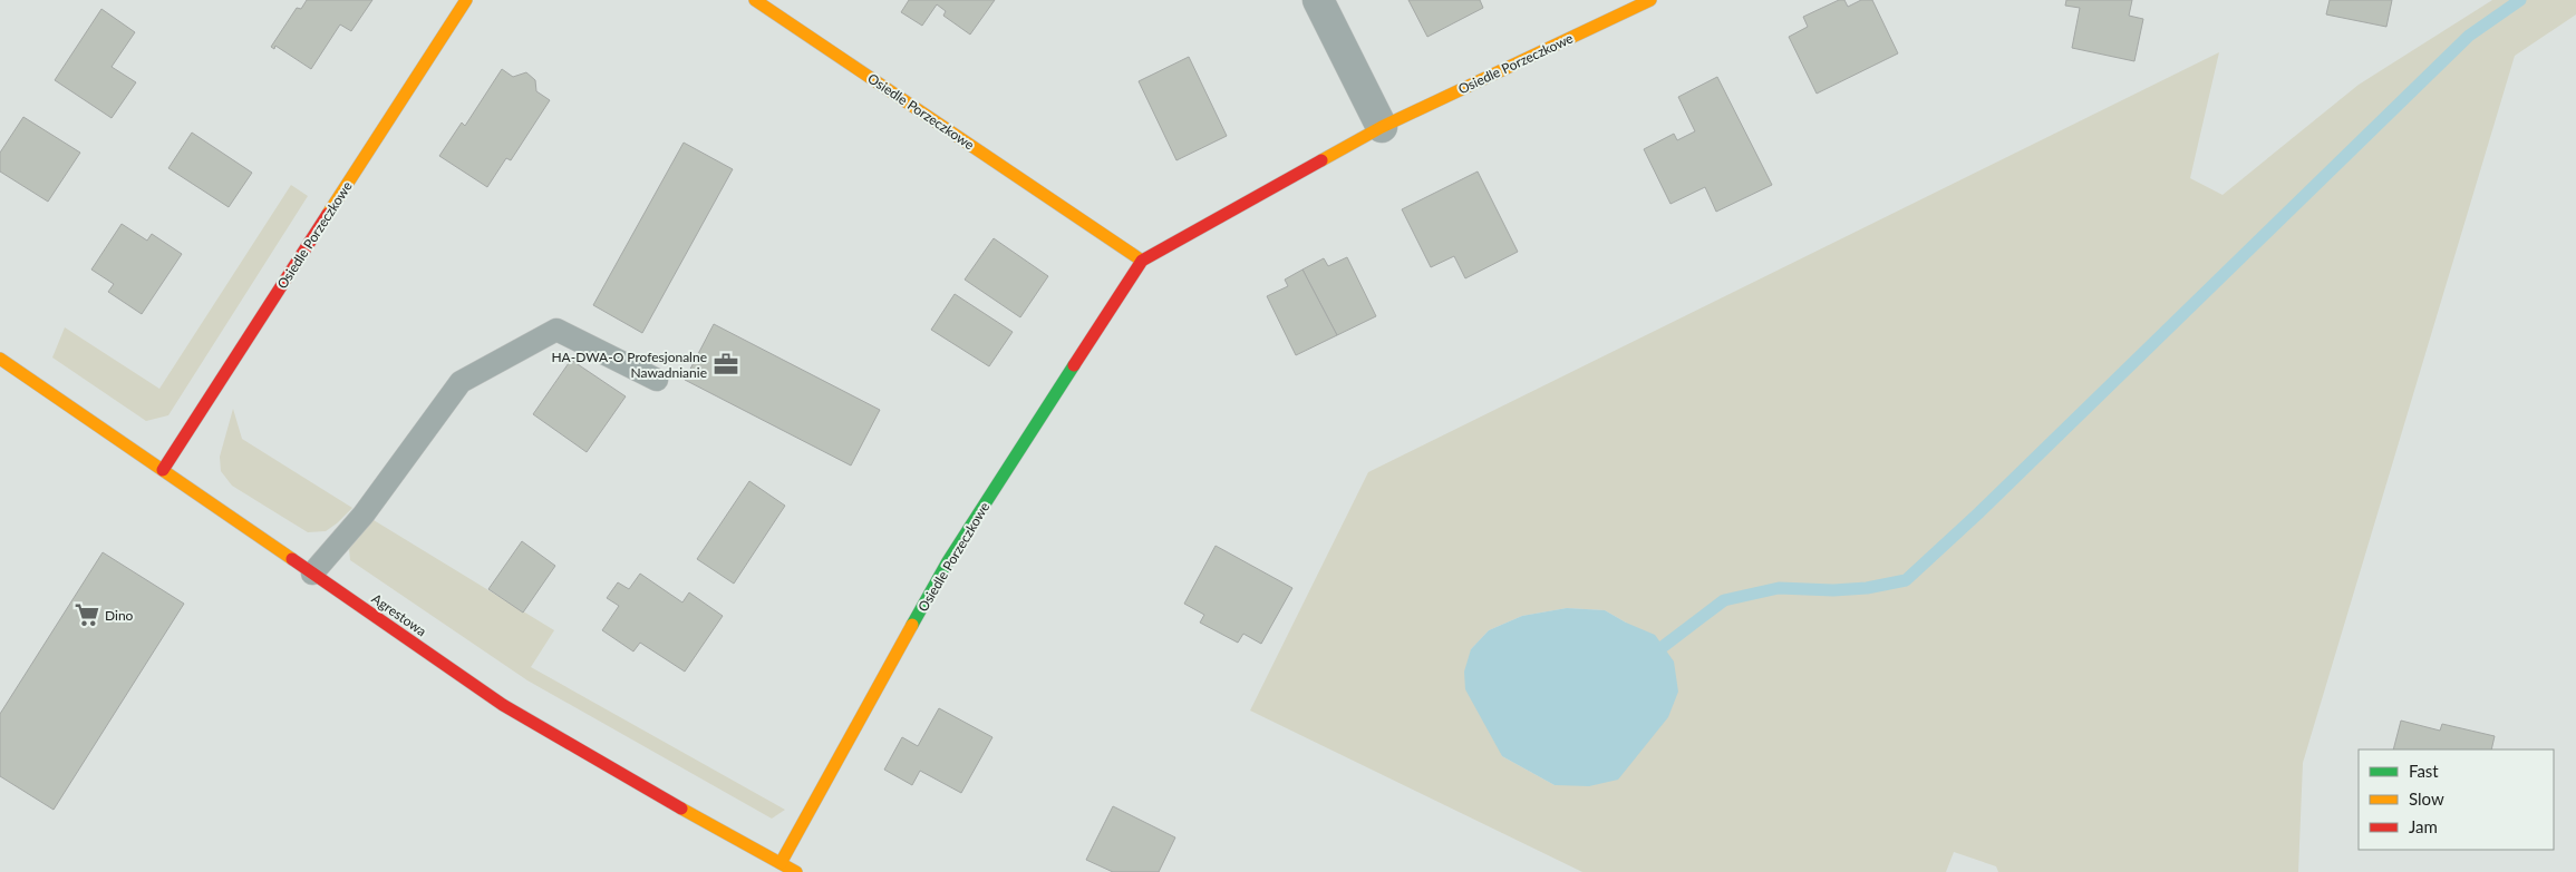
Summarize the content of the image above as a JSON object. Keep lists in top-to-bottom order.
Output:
{
  "streets": {
    "street": ["Osiedle Porzeczkowe", "Agrestowa"]
  },
  "crossings": [
    ["Osiedle Porzeczkowe", "Agrestowa"]
  ],
  "places": {
    "office": ["HA-DWA-O Profesjonalne Nawadnianie"],
    "supermarket": ["Dino"]
  },
  "legend": ["Fast", "Slow", "Jam"]
}
